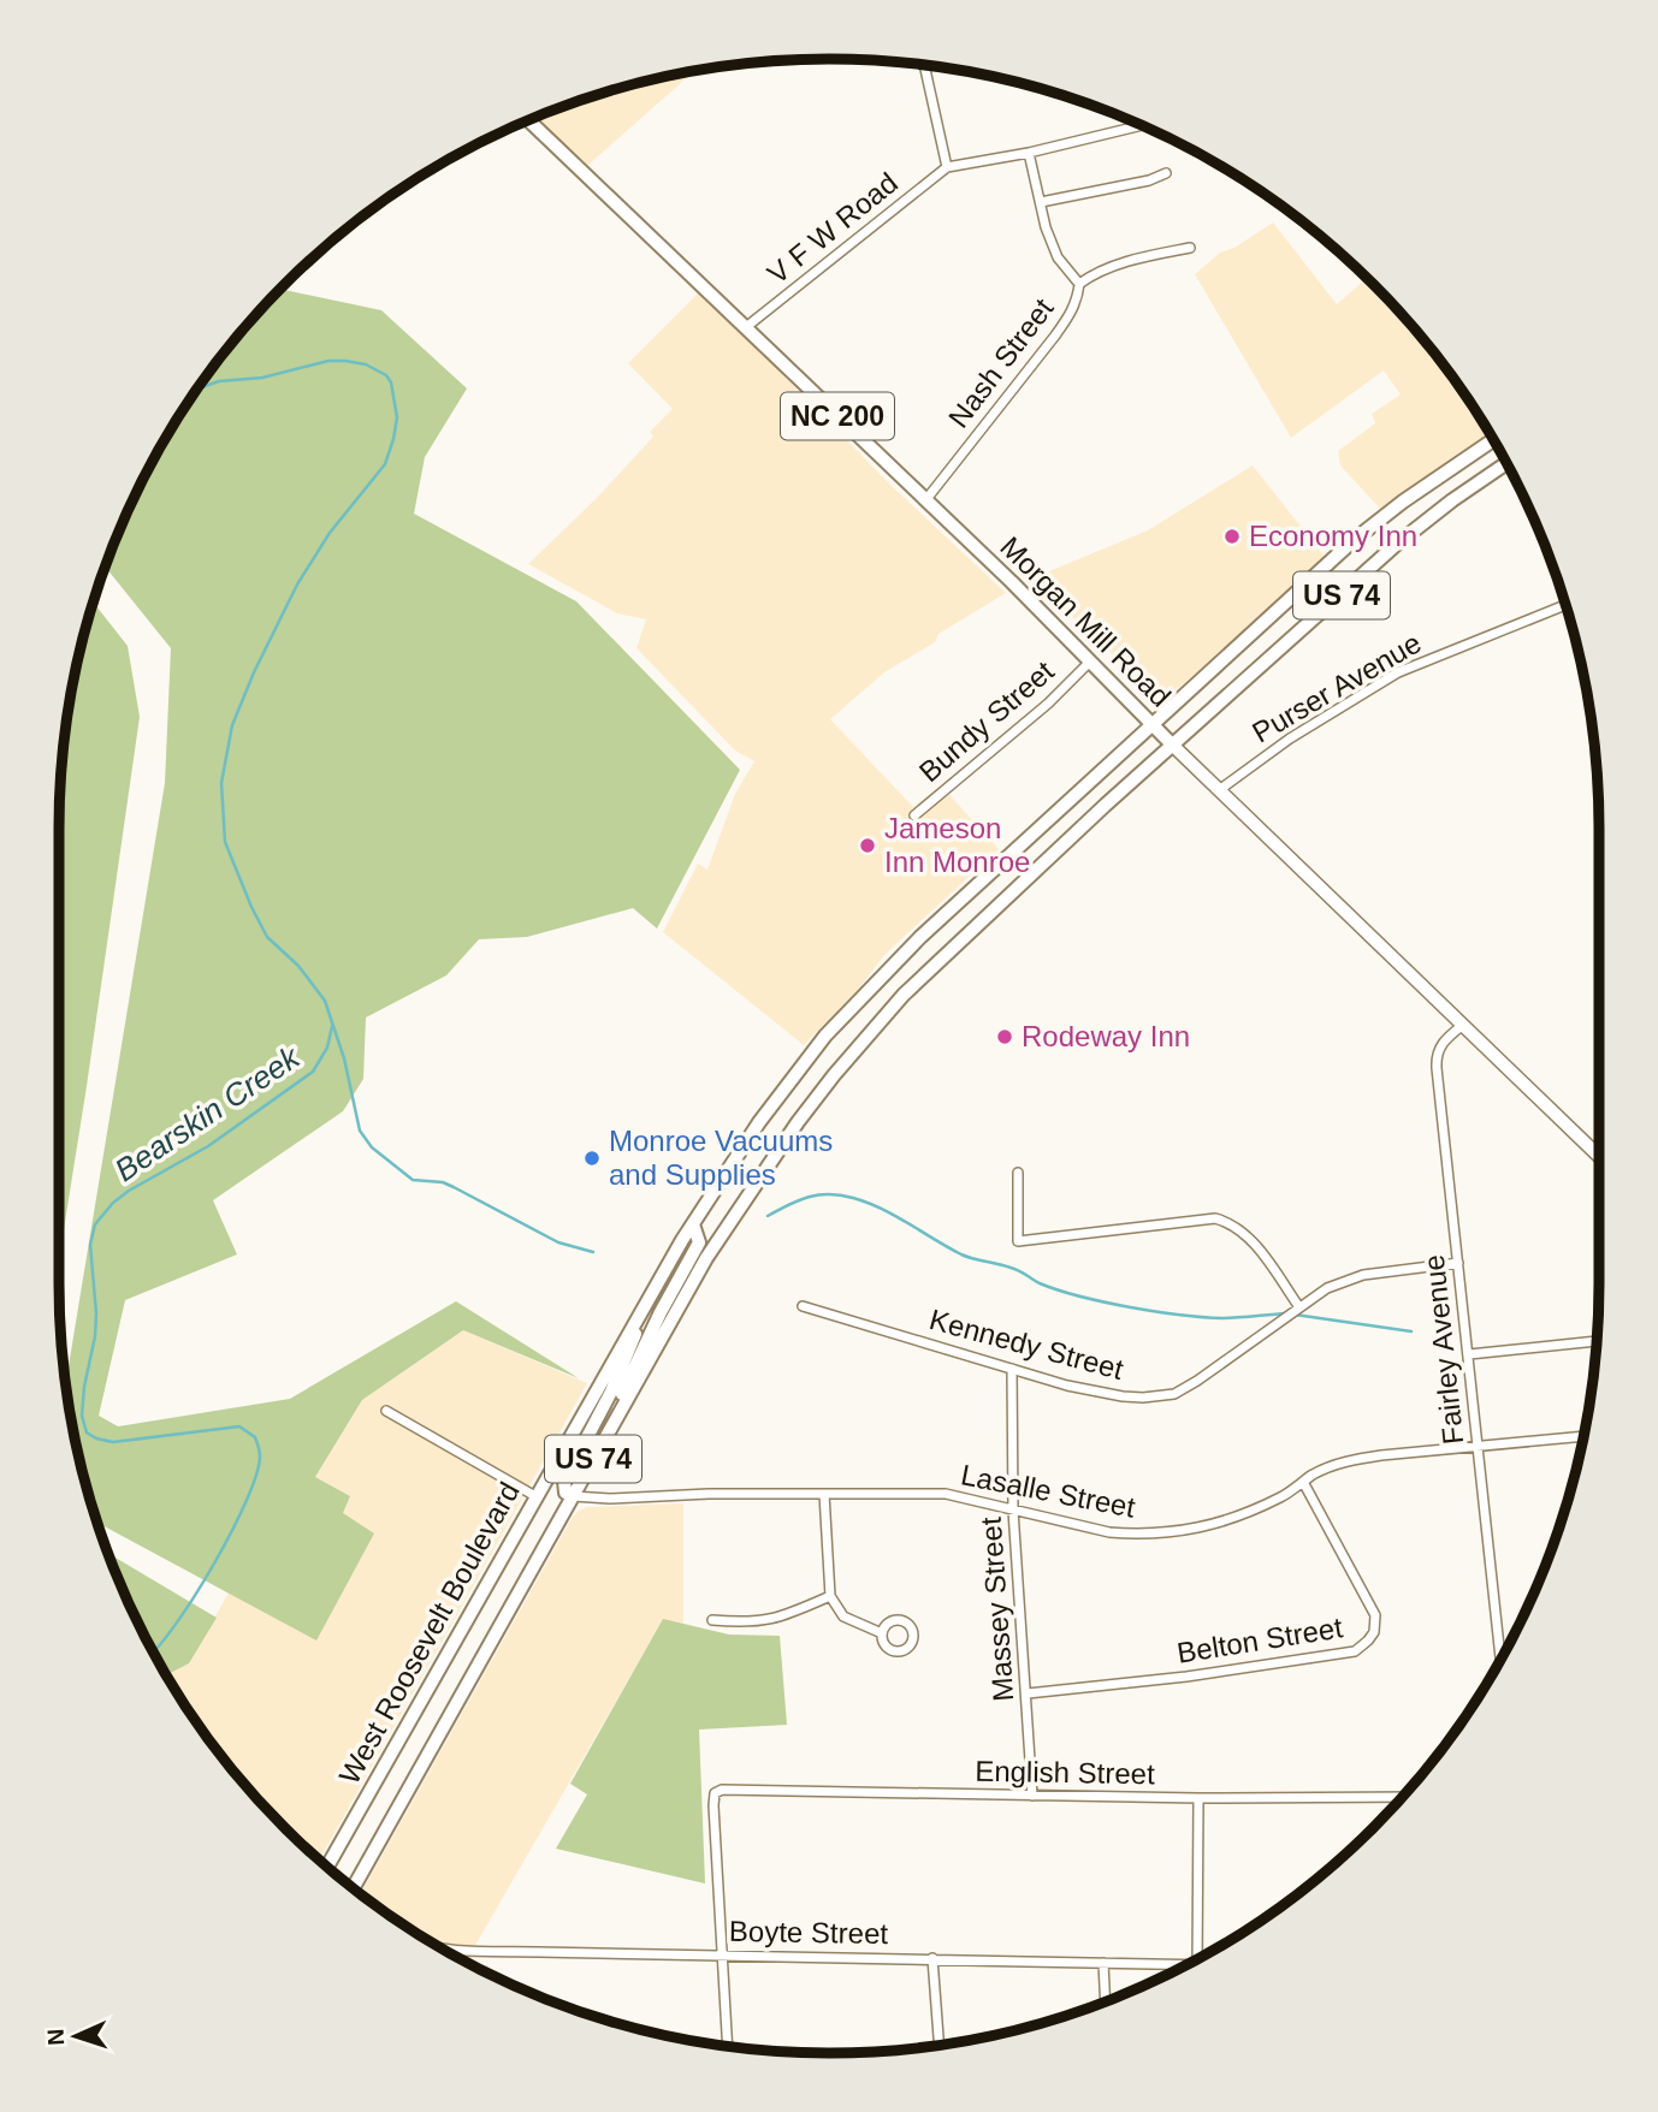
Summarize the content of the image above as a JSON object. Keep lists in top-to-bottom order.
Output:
{
  "streets": {
    "main road": [
      "NC 200",
      "US 74",
      "Morgan Mill Road",
      "West Roosevelt Boulevard"
    ],
    "street": [
      "V F W Road",
      "Nash Street",
      "Purser Avenue",
      "Bundy Street",
      "Kennedy Street",
      "Fairley Avenue",
      "Lasalle Street",
      "Massey Street",
      "Belton Street",
      "English Street",
      "Boyte Street"
    ]
  },
  "crossings": [
    ["V F W Road", "Morgan Mill Road"],
    ["Nash Street", "Morgan Mill Road"],
    ["Morgan Mill Road", "Purser Avenue"],
    ["Morgan Mill Road", "Bundy Street"],
    ["Morgan Mill Road", "Fairley Avenue"],
    ["Morgan Mill Road", "West Roosevelt Boulevard"],
    ["Kennedy Street", "Fairley Avenue"],
    ["Kennedy Street", "Massey Street"],
    ["Fairley Avenue", "Lasalle Street"],
    ["Lasalle Street", "Massey Street"],
    ["Lasalle Street", "West Roosevelt Boulevard"],
    ["Lasalle Street", "Belton Street"],
    ["Massey Street", "Belton Street"],
    ["Massey Street", "English Street"],
    ["English Street", "Boyte Street"]
  ],
  "water": ["Bearskin Creek"],
  "places": [
    "Economy Inn",
    "Jameson Inn Monroe",
    "Rodeway Inn",
    "Monroe Vacuums and Supplies"
  ],
  "north": "left"
}
